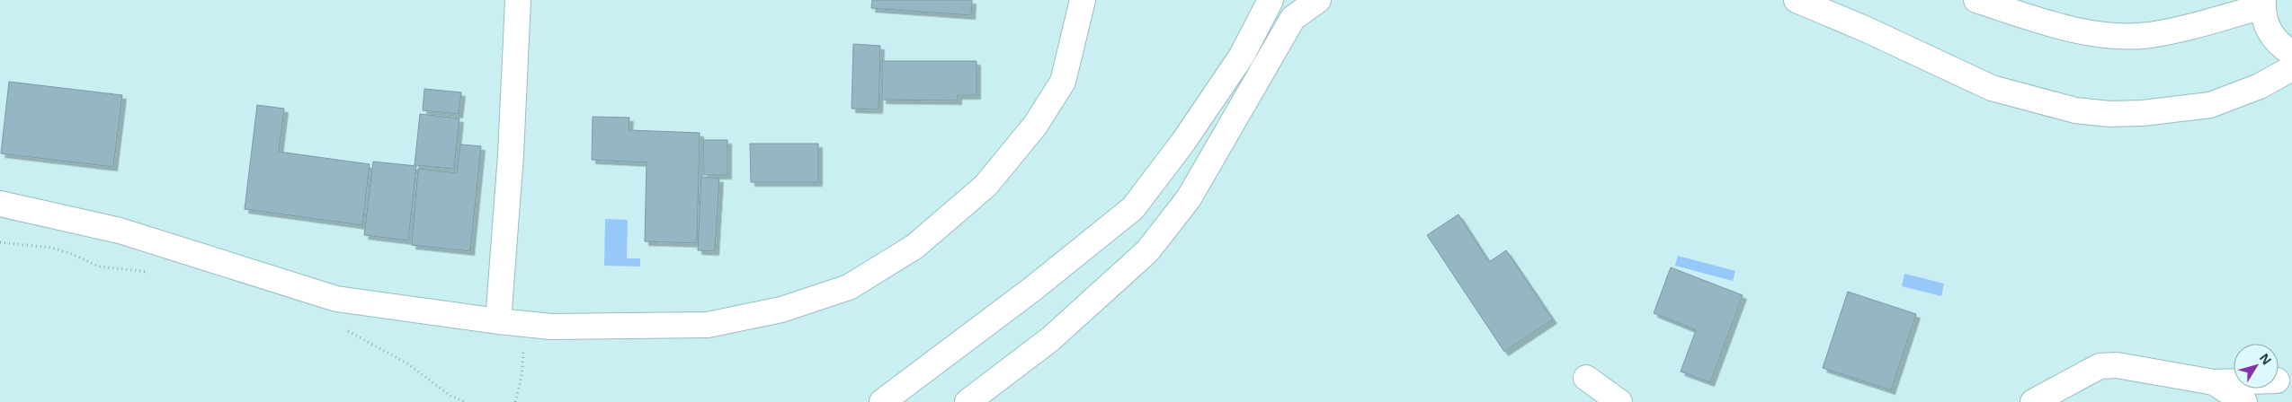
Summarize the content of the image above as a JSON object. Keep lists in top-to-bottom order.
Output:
{
  "north": "top right"
}
